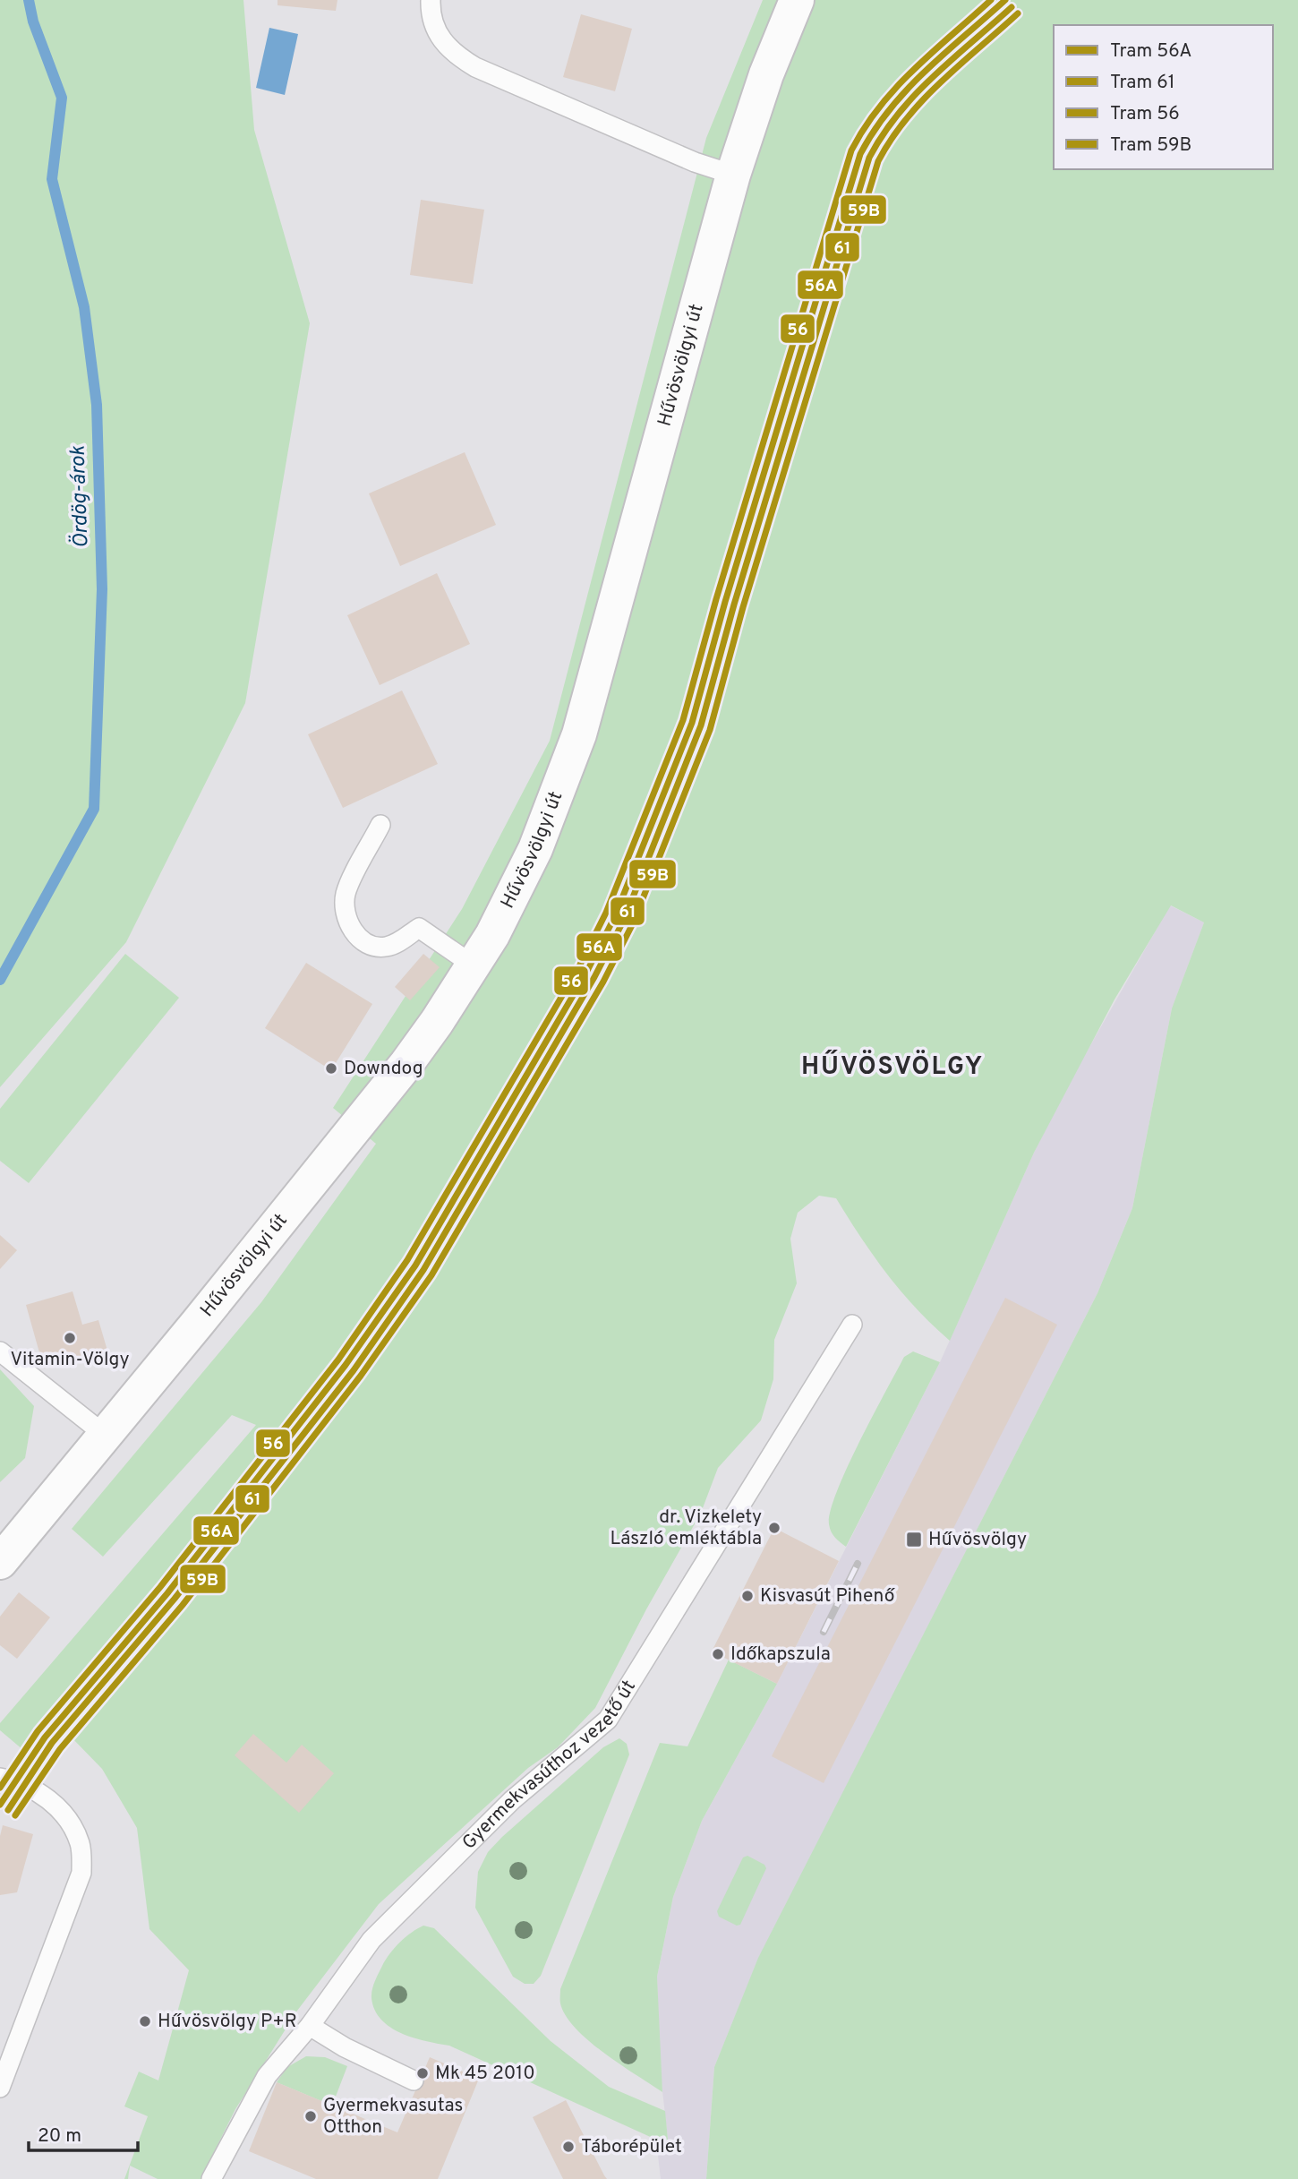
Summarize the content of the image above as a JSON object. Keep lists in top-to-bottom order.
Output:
{
  "streets": {
    "main road": ["Hűvösvölgyi út"],
    "lane": ["Gyermekvasúthoz vezető út"]
  },
  "districts": ["HŰVÖSVÖLGY"],
  "water": ["Ördög-árok"],
  "places": {
    "other": [
      "Downdog",
      "Vitamin-Völgy",
      "dr. Vizkelety László emléktábla",
      "Kisvasút Pihenő",
      "Időkapszula",
      "Hűvösvölgy P+R",
      "Mk 45 2010",
      "Gyermekvasutas Otthon",
      "Táborépület"
    ],
    "transit": ["Hűvösvölgy"]
  },
  "lines": [
    "tram line 56A",
    "tram line 56",
    "tram line 61",
    "tram line 59B"
  ],
  "legend": [
    "Tram 56A",
    "Tram 61",
    "Tram 56",
    "Tram 59B"
  ],
  "scale_bar": "20 m"
}
